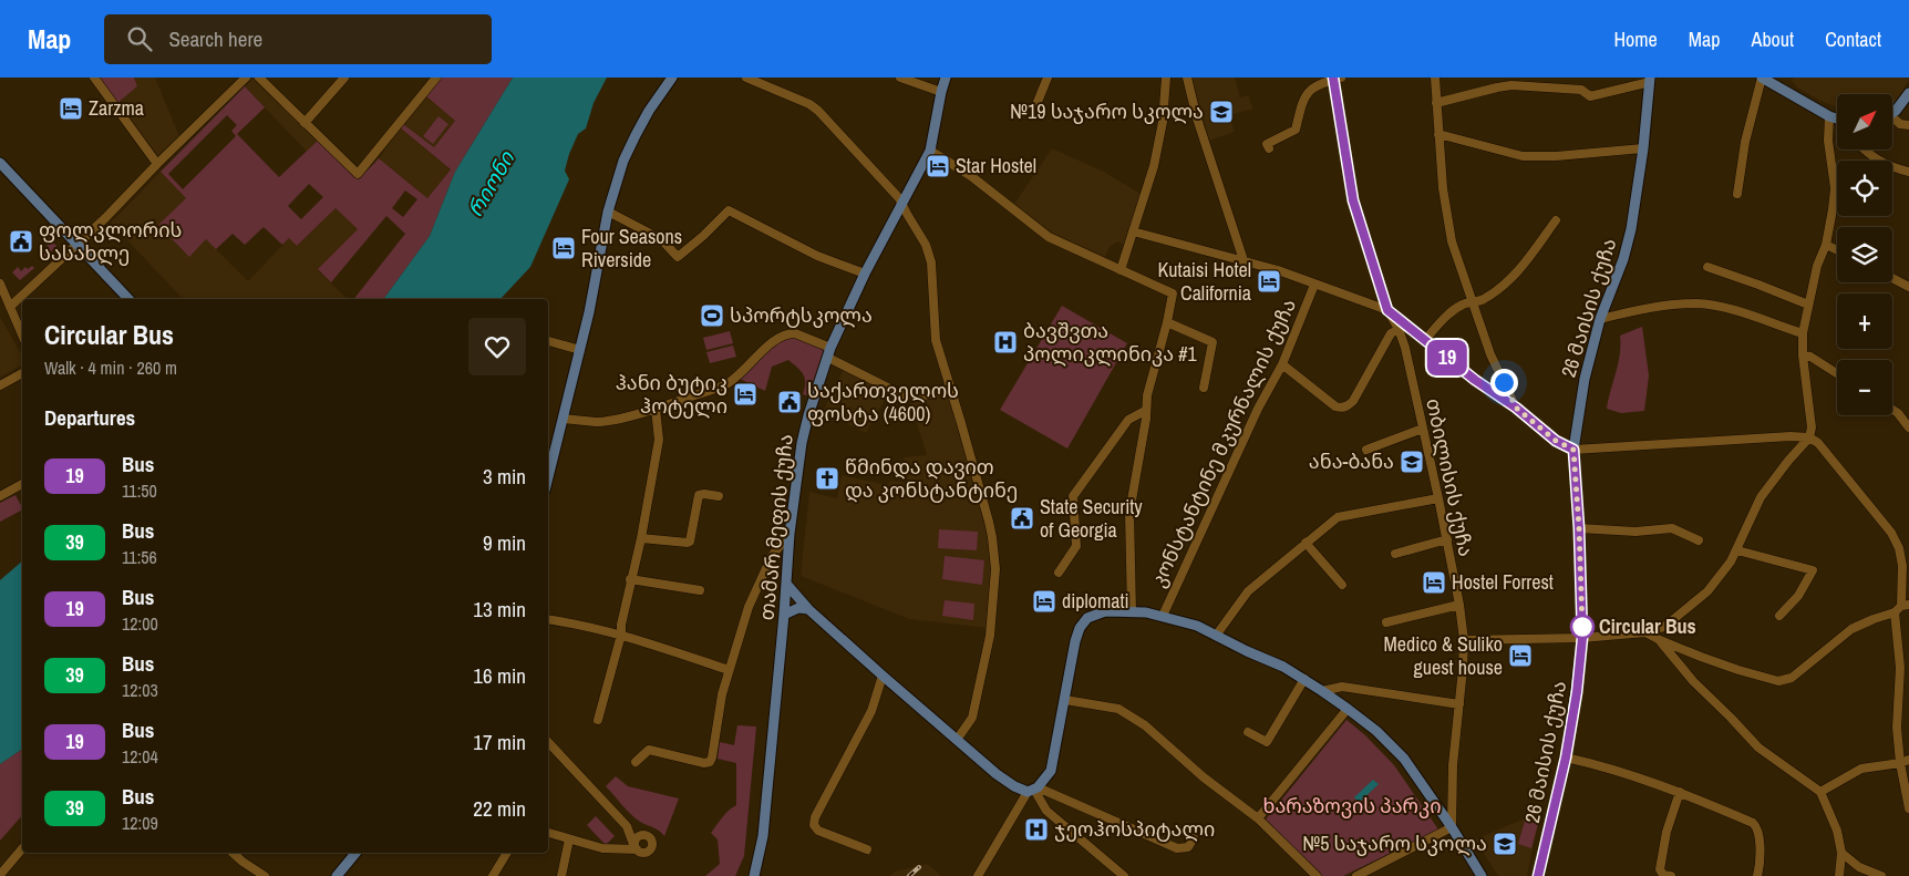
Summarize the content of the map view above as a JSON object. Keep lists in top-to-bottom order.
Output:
{
  "streets": {
    "main road": ["26 მაისის ქუჩა", "თამარ მეფის ქუჩა"],
    "street": ["კონსტანტინე მკურნალის ქუჩა", "თბილისის ქუჩა"]
  },
  "water": ["რიონი"],
  "parks": ["ხარაზოვის პარკი"],
  "places": {
    "hotel": [
      "Zarzma",
      "Star Hostel",
      "Four Seasons Riverside",
      "Kutaisi Hotel California",
      "ჰანი ბუტიკ ჰოტელი",
      "Hostel Forrest",
      "diplomati",
      "Medico & Suliko guest house"
    ],
    "school or university": ["№19 საჯარო სკოლა", "ანა-ბანა", "№5 საჯარო სკოლა"],
    "public building": ["ფოლკლორის სასახლე", "საქართველოს ფოსტა (4600)", "State Security of Georgia"],
    "sports": ["სპორტსკოლა"],
    "hospital": ["ბავშვთა პოლიკლინიკა #1", "ჯეოჰოსპიტალი"],
    "church": ["წმინდა დავით და კონსტანტინე"],
    "other": ["Circular Bus"]
  },
  "lines": ["bus line 19"],
  "north": "top right",
  "page": {
    "header": "Map",
    "search": "Search here",
    "nav": [
      "Home",
      "Map",
      "About",
      "Contact"
    ],
    "on_map": "19",
    "map_buttons": ["+", "−"],
    "heading": [
      ["Circular Bus", "Walk · 4 min · 260 m"],
      "Departures"
    ],
    "list": [
      {
        "mark": "19",
        "name": "Bus",
        "note": "11:50",
        "value": "3 min"
      },
      {
        "mark": "39",
        "name": "Bus",
        "note": "11:56",
        "value": "9 min"
      },
      {
        "mark": "19",
        "name": "Bus",
        "note": "12:00",
        "value": "13 min"
      },
      {
        "mark": "39",
        "name": "Bus",
        "note": "12:03",
        "value": "16 min"
      },
      {
        "mark": "19",
        "name": "Bus",
        "note": "12:04",
        "value": "17 min"
      },
      {
        "mark": "39",
        "name": "Bus",
        "note": "12:09",
        "value": "22 min"
      }
    ]
  }
}
